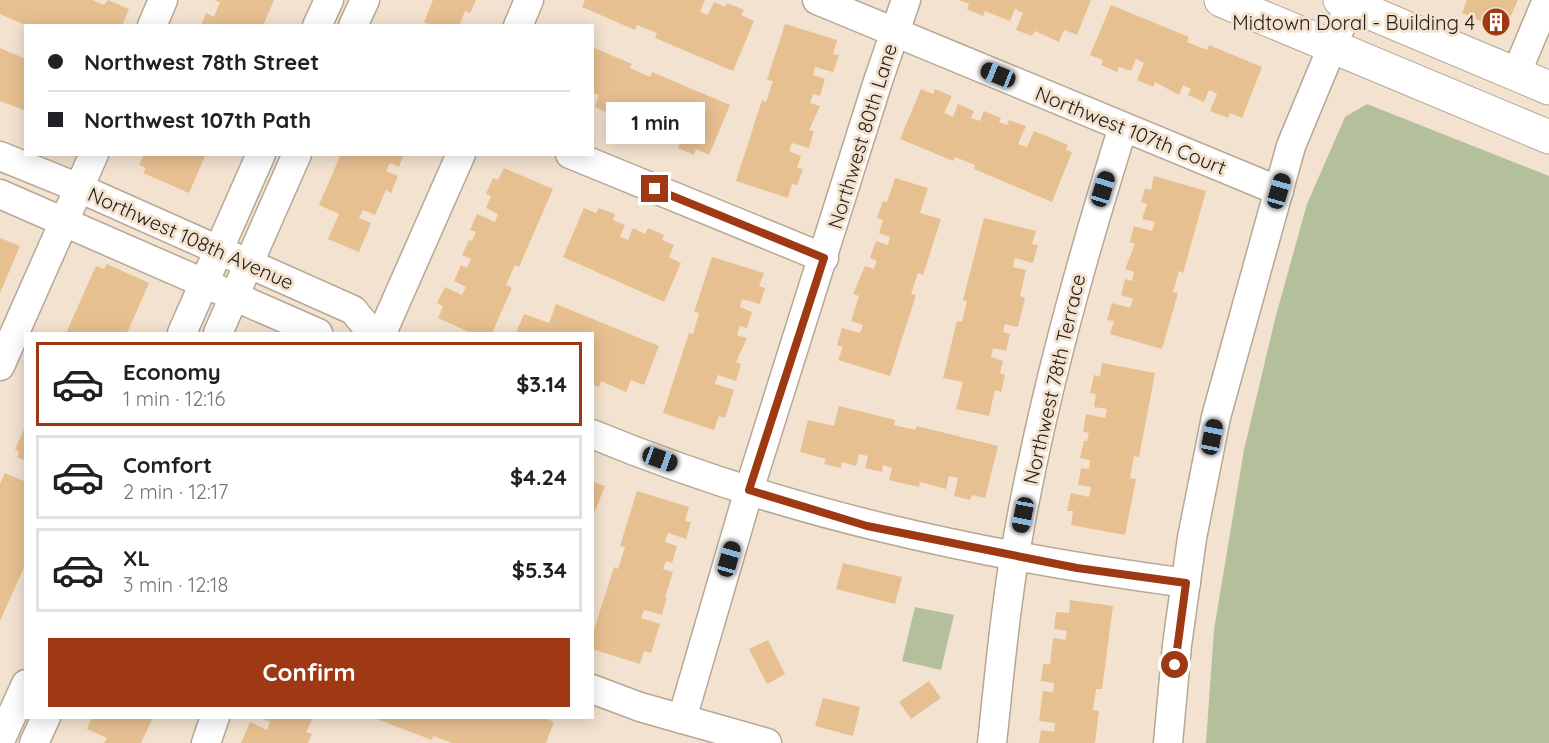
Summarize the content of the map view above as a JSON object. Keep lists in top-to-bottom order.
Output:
{
  "streets": {
    "street": [
      "Northwest 107th Court",
      "Northwest 80th Lane",
      "Northwest 108th Avenue",
      "Northwest 78th Terrace"
    ]
  },
  "crossings": [
    ["Northwest 107th Court", "Northwest 80th Lane"],
    ["Northwest 107th Court", "Northwest 78th Terrace"]
  ],
  "places": {
    "building": ["Midtown Doral - Building 4"]
  },
  "page": {
    "banner": ["Northwest 78th Street", "Northwest 107th Path"],
    "bubble": "1 min",
    "list": [
      {
        "name": "Economy",
        "note": "1 min · 12:16",
        "value": "$3.14"
      },
      {
        "name": "Comfort",
        "note": "2 min · 12:17",
        "value": "$4.24"
      },
      {
        "name": "XL",
        "note": "3 min · 12:18",
        "value": "$5.34"
      }
    ],
    "buttons": "Confirm"
  }
}
